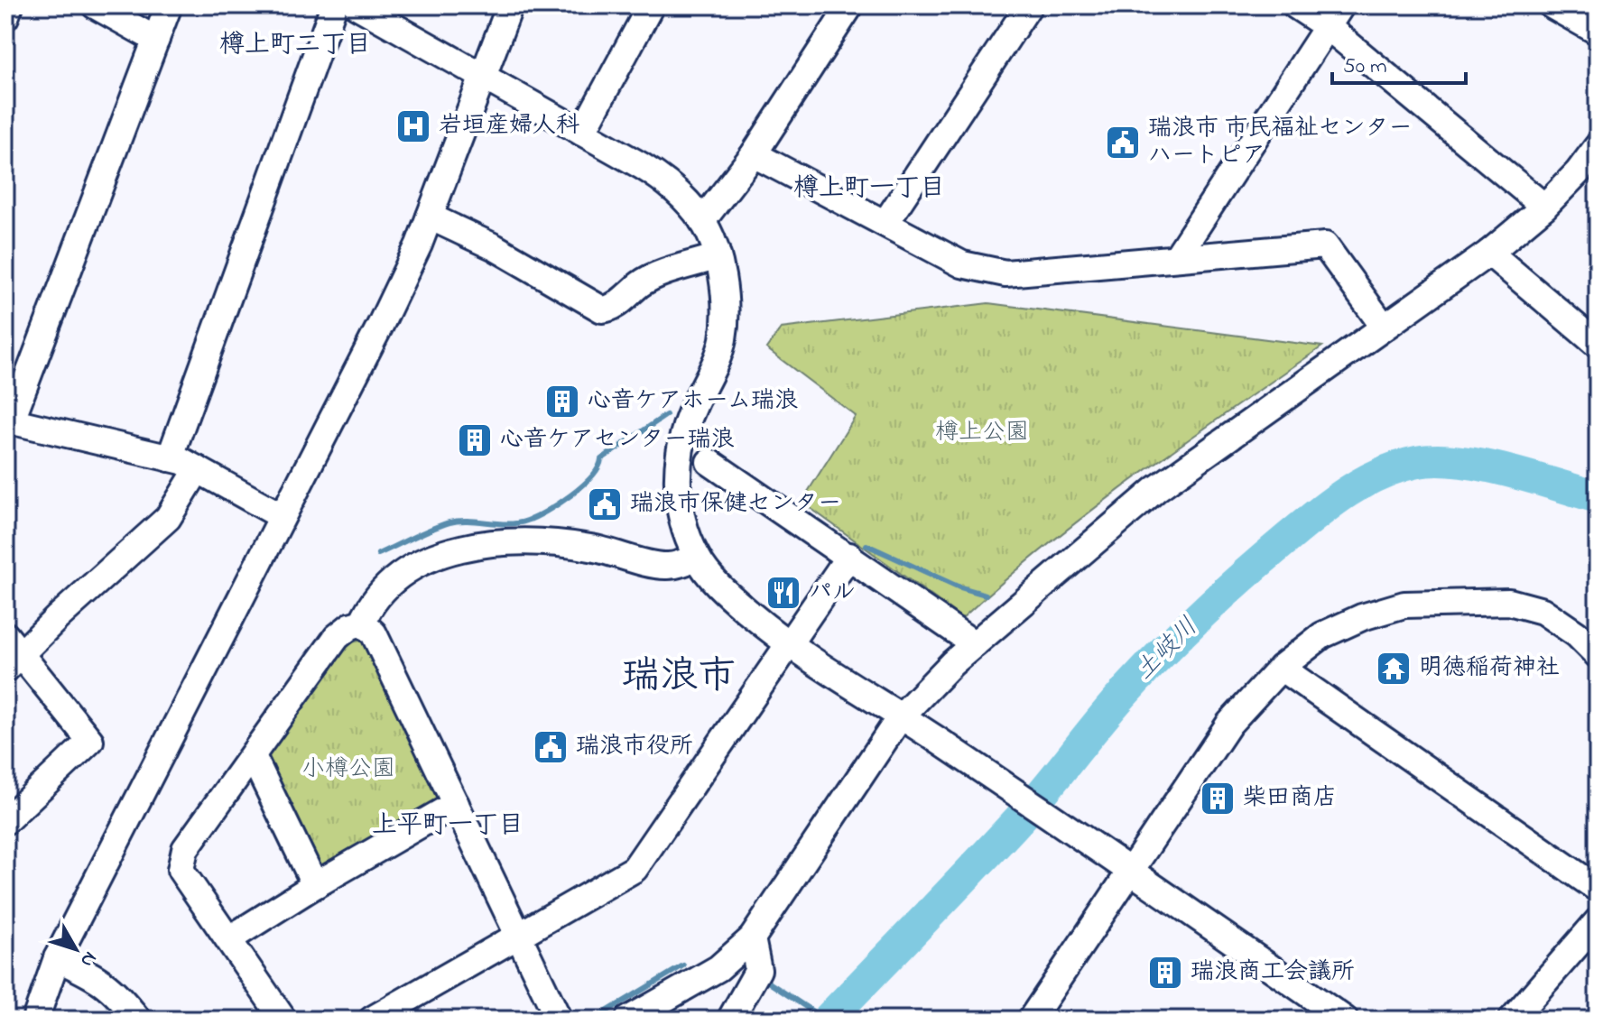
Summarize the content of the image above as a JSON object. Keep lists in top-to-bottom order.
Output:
{
  "districts": [
    "樽上町二丁目",
    "樽上町一丁目",
    "瑞浪市",
    "上平町一丁目"
  ],
  "water": ["土岐川"],
  "parks": ["樽上公園", "小樽公園"],
  "places": {
    "hospital": ["岩垣産婦人科"],
    "public building": ["瑞浪市 市民福祉センター ハートピア", "瑞浪市保健センター", "瑞浪市役所"],
    "building": [
      "心音ケアホーム瑞浪",
      "心音ケアセンター瑞浪",
      "柴田商店",
      "瑞浪商工会議所"
    ],
    "restaurant": ["パル"],
    "temple": ["明徳稲荷神社"]
  },
  "scale_bar": "50 m",
  "north": "bottom right"
}
